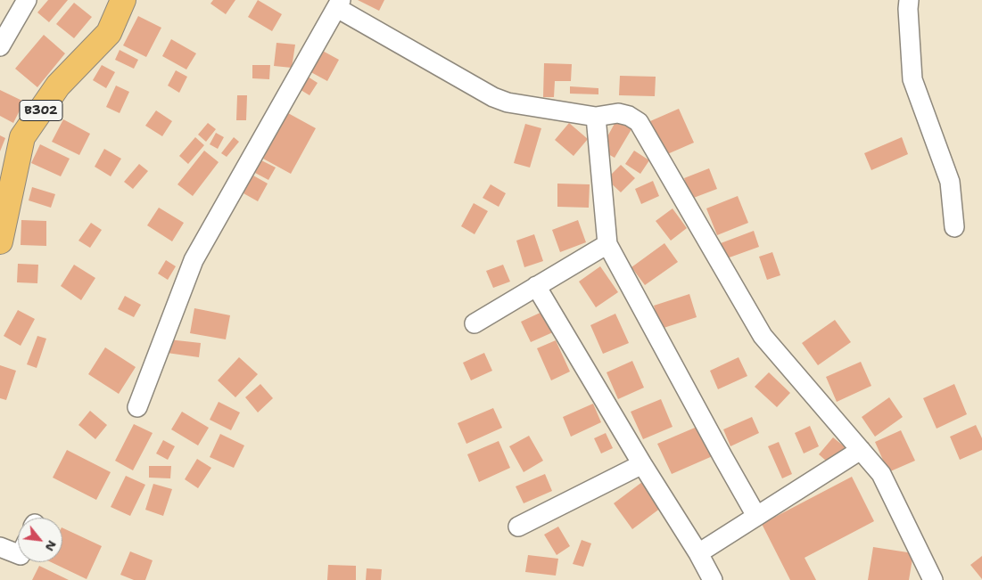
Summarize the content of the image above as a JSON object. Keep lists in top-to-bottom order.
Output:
{
  "streets": {
    "main road": ["B302"]
  },
  "north": "bottom right"
}
